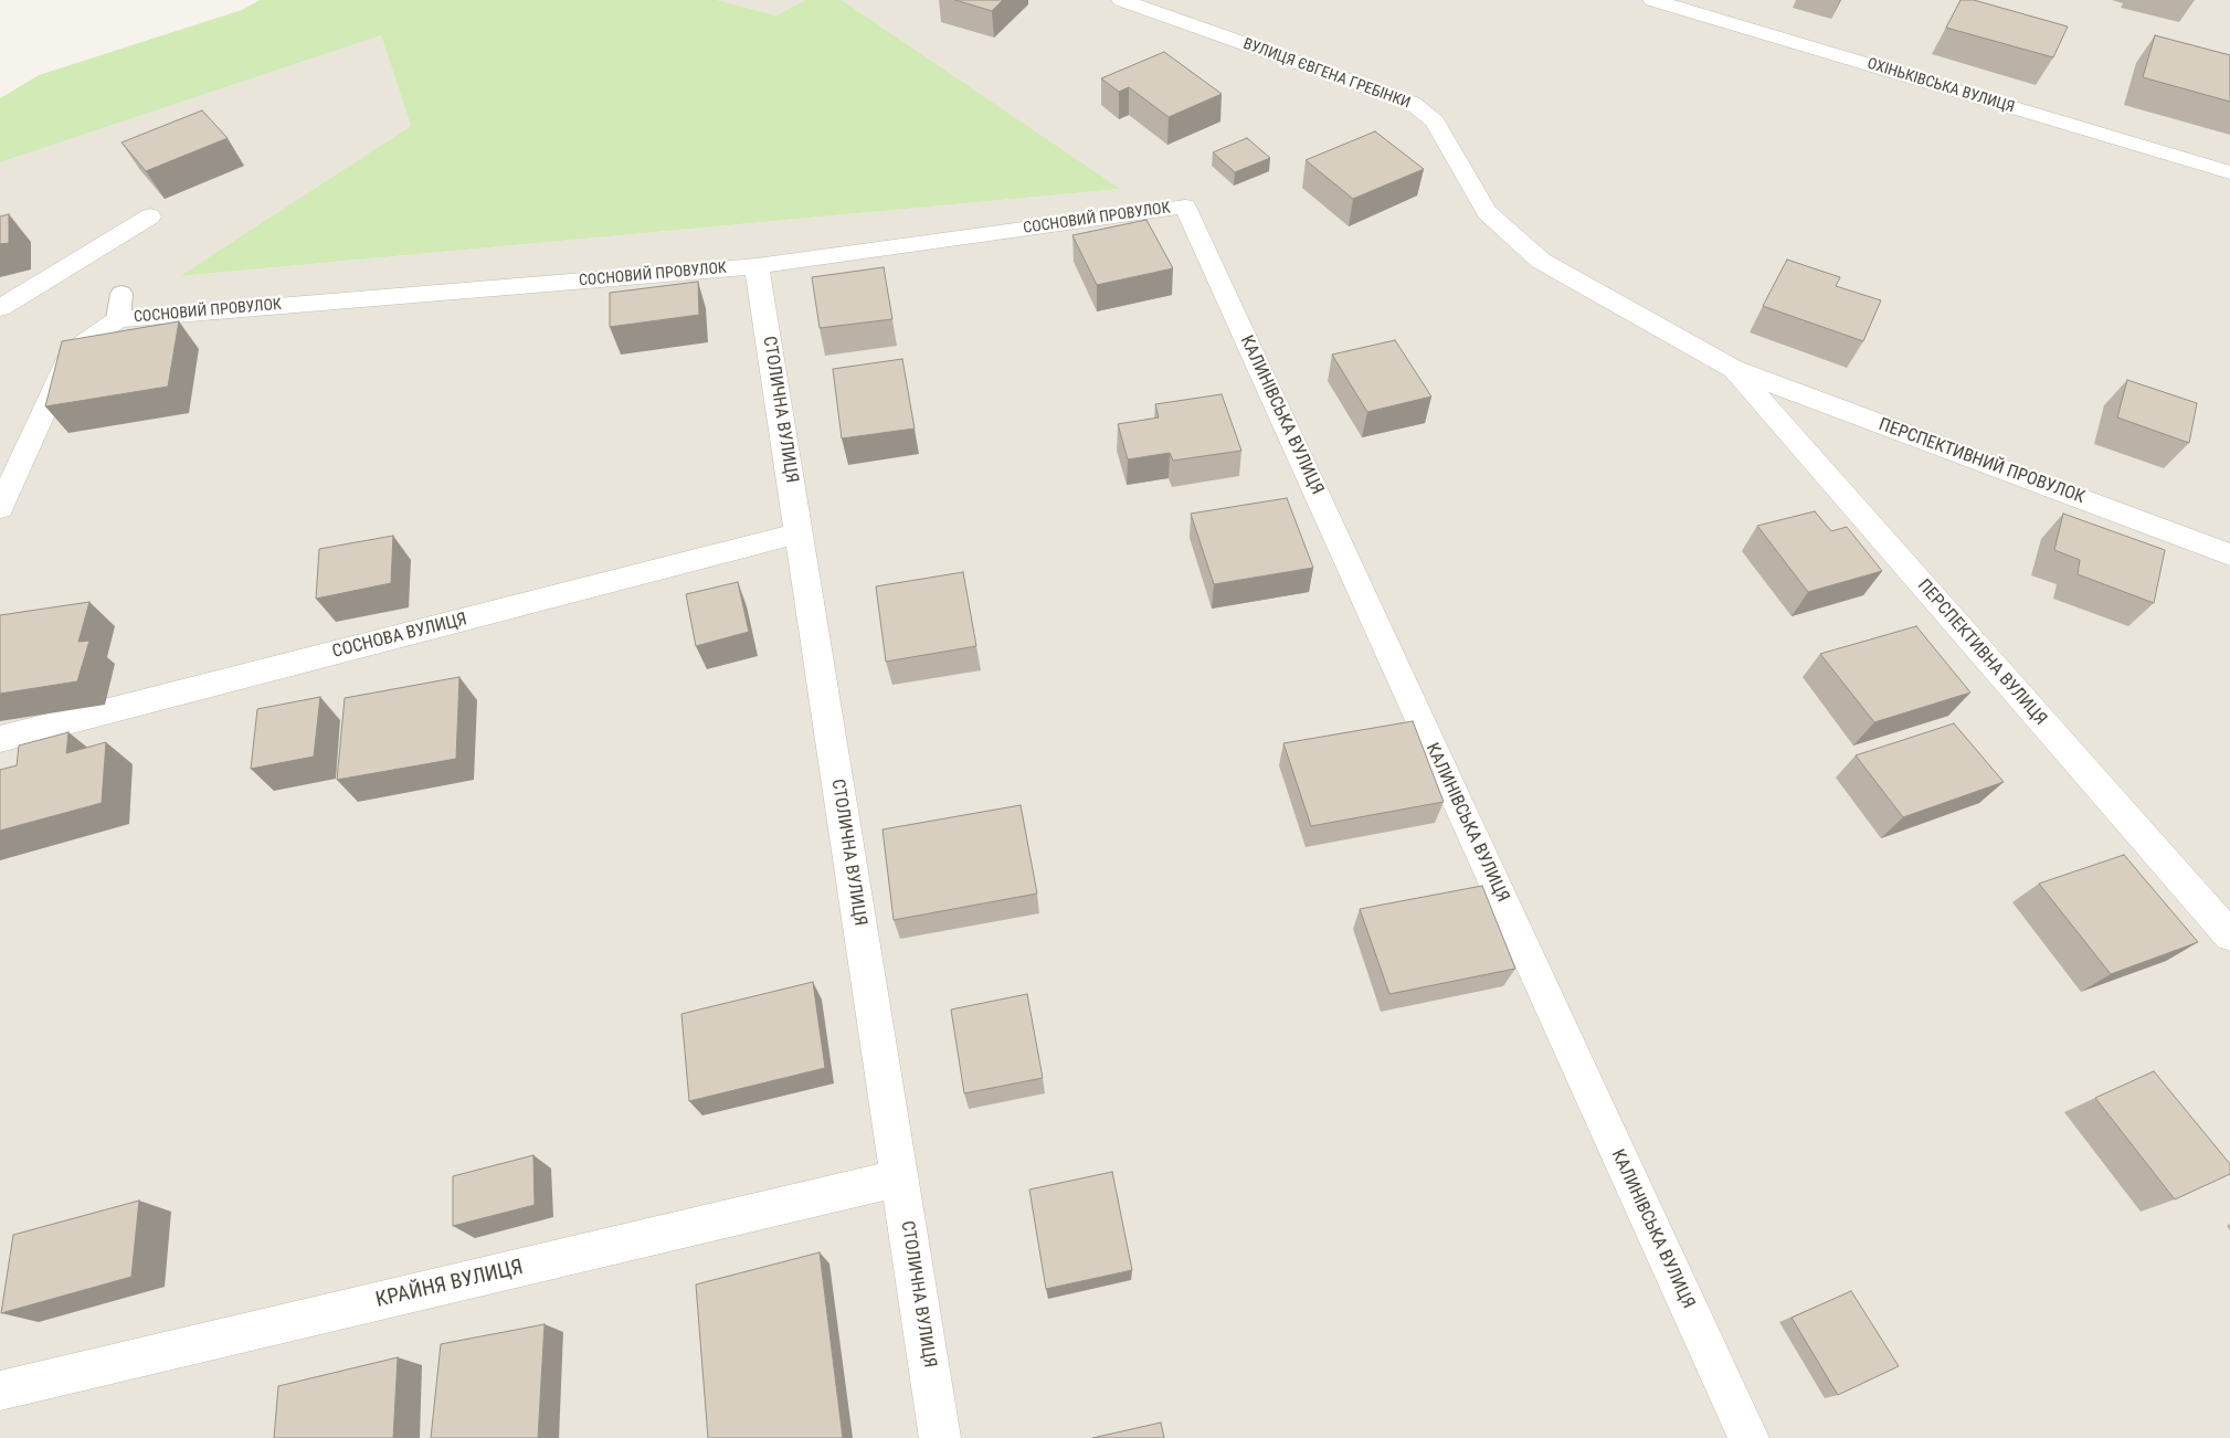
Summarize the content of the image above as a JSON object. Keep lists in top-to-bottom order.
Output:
{
  "streets": {
    "street": [
      "ВУЛИЦЯ ЄВГЕНА ГРЕБІНКИ",
      "ОХІНЬКІВСЬКА ВУЛИЦЯ",
      "СОСНОВИЙ ПРОВУЛОК",
      "СТОЛИЧНА ВУЛИЦЯ",
      "КАЛИНІВСЬКА ВУЛИЦЯ",
      "ПЕРСПЕКТИВНИЙ ПРОВУЛОК",
      "СОСНОВА ВУЛИЦЯ",
      "ПЕРСПЕКТИВНА ВУЛИЦЯ",
      "КРАЙНЯ ВУЛИЦЯ"
    ]
  },
  "crossings": [
    ["ВУЛИЦЯ ЄВГЕНА ГРЕБІНКИ", "ПЕРСПЕКТИВНИЙ ПРОВУЛОК"],
    ["ВУЛИЦЯ ЄВГЕНА ГРЕБІНКИ", "ПЕРСПЕКТИВНА ВУЛИЦЯ"],
    ["СОСНОВИЙ ПРОВУЛОК", "СТОЛИЧНА ВУЛИЦЯ"],
    ["СОСНОВИЙ ПРОВУЛОК", "КАЛИНІВСЬКА ВУЛИЦЯ"],
    ["СТОЛИЧНА ВУЛИЦЯ", "СОСНОВА ВУЛИЦЯ"],
    ["СТОЛИЧНА ВУЛИЦЯ", "КРАЙНЯ ВУЛИЦЯ"],
    ["ПЕРСПЕКТИВНИЙ ПРОВУЛОК", "ПЕРСПЕКТИВНА ВУЛИЦЯ"]
  ]
}
